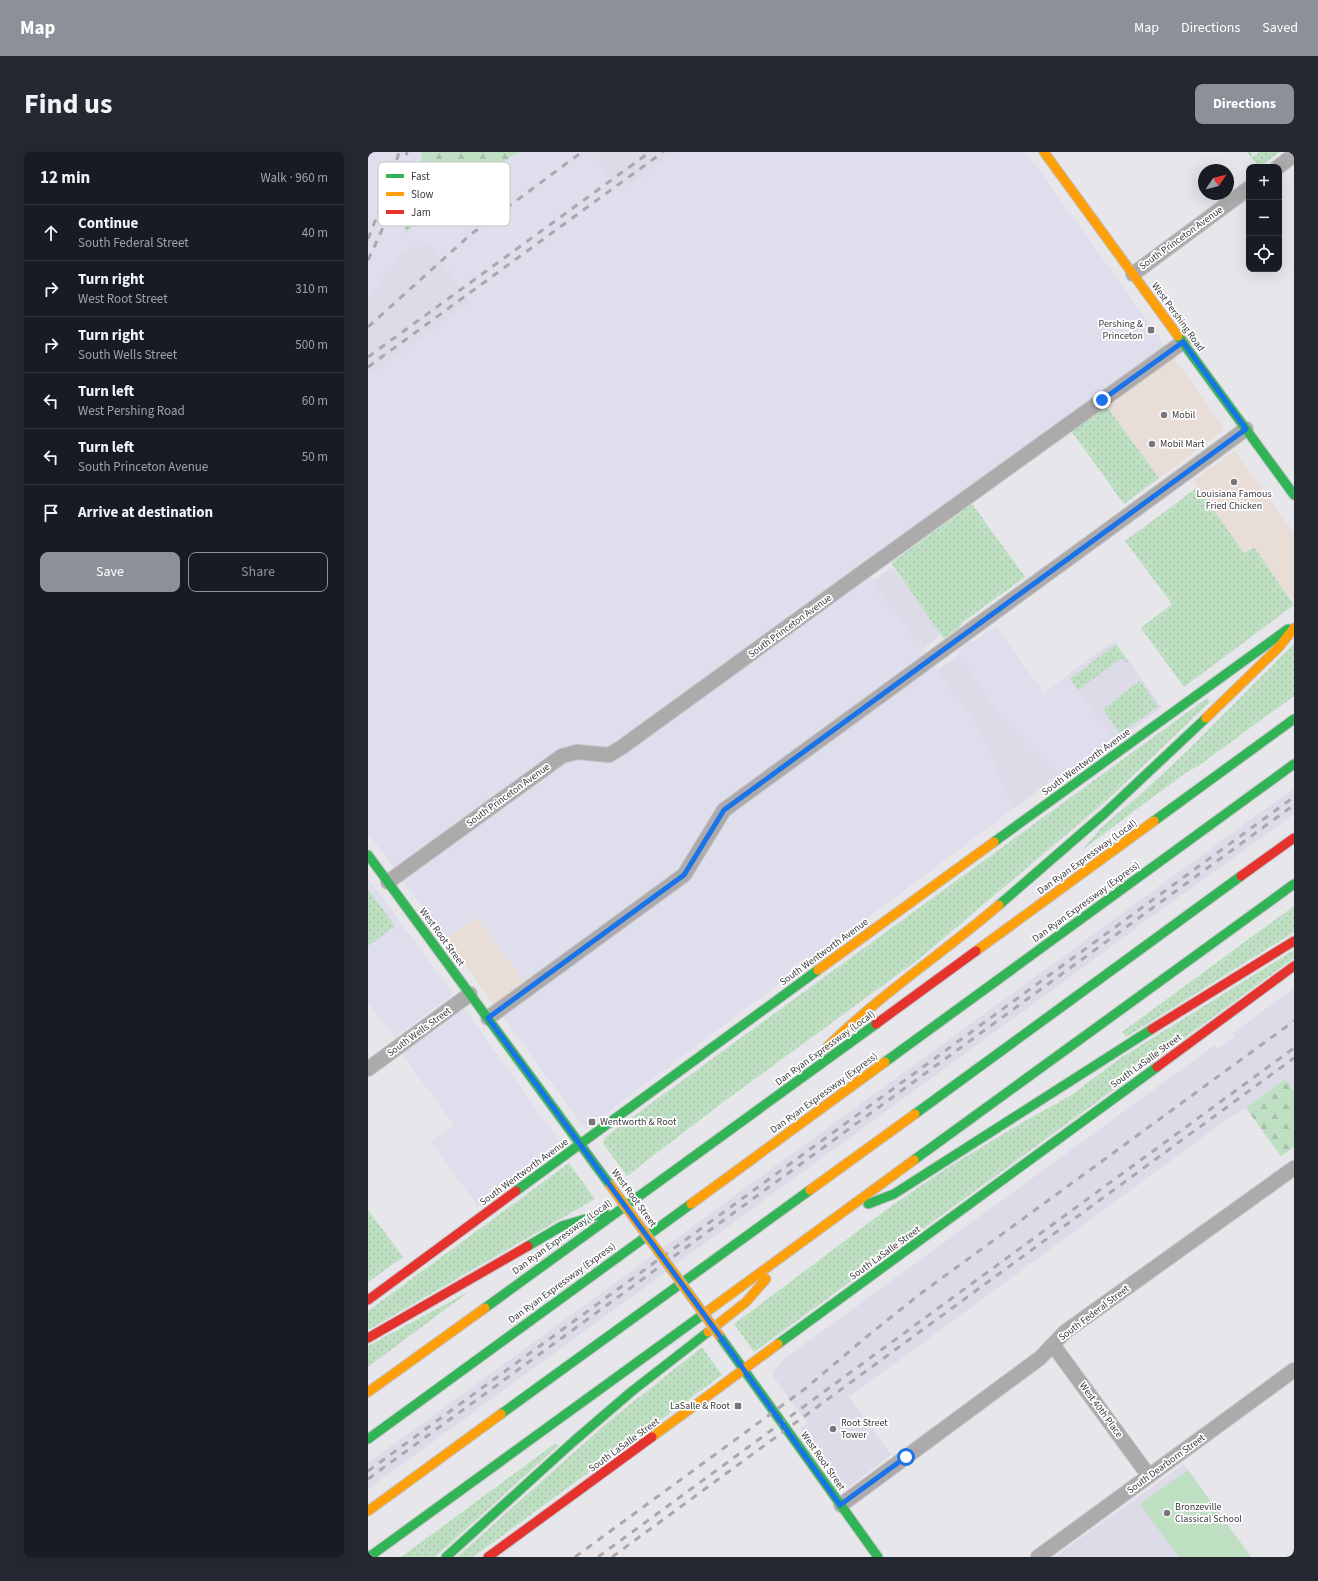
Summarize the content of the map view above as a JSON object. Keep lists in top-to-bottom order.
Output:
{
  "streets": {
    "main road": [
      "West Pershing Road",
      "South Wentworth Avenue",
      "Dan Ryan Expressway (Local)",
      "Dan Ryan Expressway (Express)",
      "West Root Street",
      "South LaSalle Street"
    ],
    "street": [
      "South Princeton Avenue",
      "South Wells Street",
      "South Federal Street",
      "West 40th Place",
      "South Dearborn Street"
    ]
  },
  "crossings": [
    ["South Princeton Avenue", "West Pershing Road"],
    ["South Princeton Avenue", "West Root Street"],
    ["South Wentworth Avenue", "West Root Street"],
    ["West Root Street", "South Wells Street"],
    ["West Root Street", "South LaSalle Street"],
    ["West Root Street", "South Federal Street"],
    ["South Federal Street", "West 40th Place"],
    ["West 40th Place", "South Dearborn Street"]
  ],
  "places": {
    "transit": ["Pershing & Princeton", "Wentworth & Root", "LaSalle & Root"],
    "other": [
      "Mobil",
      "Mobil Mart",
      "Louisiana Famous Fried Chicken",
      "Root Street Tower",
      "Bronzeville Classical School"
    ]
  },
  "legend": ["Fast", "Slow", "Jam"],
  "north": "top right",
  "page": {
    "header": "Map",
    "nav": ["Map", "Directions", "Saved"],
    "title": "Find us",
    "buttons": [
      "Directions",
      ["Save", "Share"]
    ],
    "heading": ["12 min", "Walk · 960 m"],
    "map_buttons": ["+", "−"],
    "list": [
      ["Continue", "South Federal Street", "40 m"],
      ["Turn right", "West Root Street", "310 m"],
      ["Turn right", "South Wells Street", "500 m"],
      ["Turn left", "West Pershing Road", "60 m"],
      ["Turn left", "South Princeton Avenue", "50 m"],
      "Arrive at destination"
    ]
  }
}
